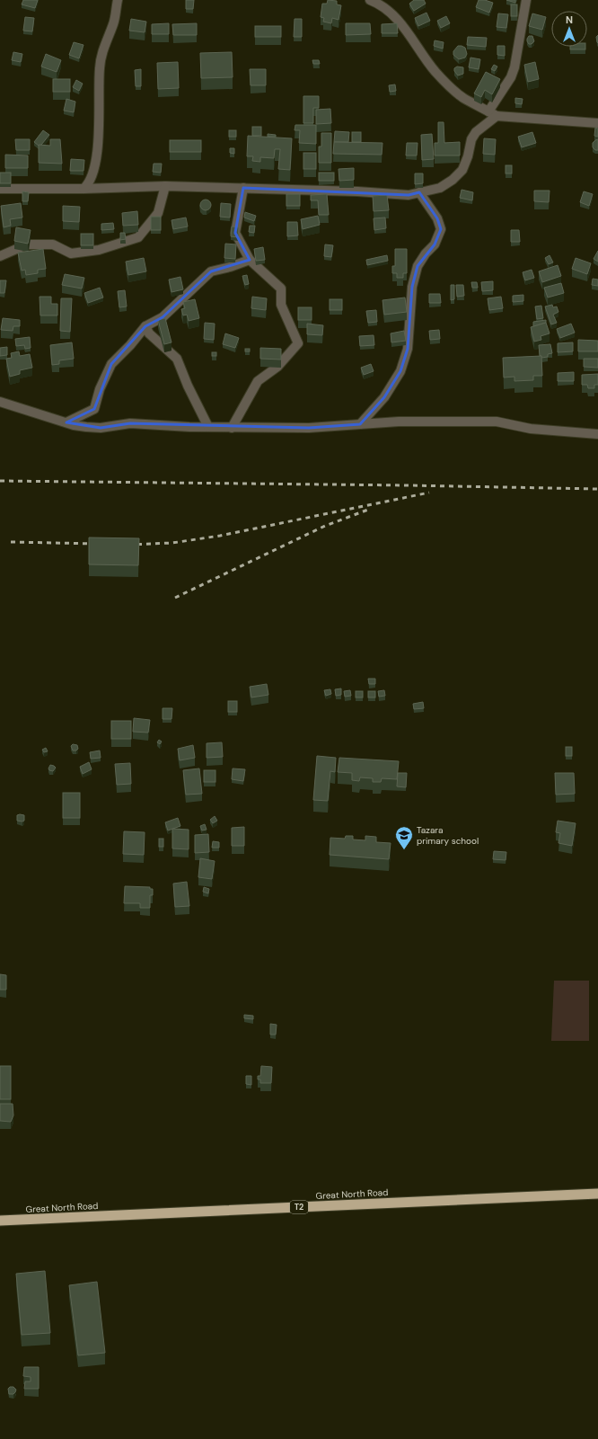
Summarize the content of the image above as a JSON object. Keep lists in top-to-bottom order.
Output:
{
  "streets": {
    "highway": ["Great North Road", "T2"]
  },
  "places": {
    "school or university": ["Tazara primary school"]
  },
  "north": "top"
}
